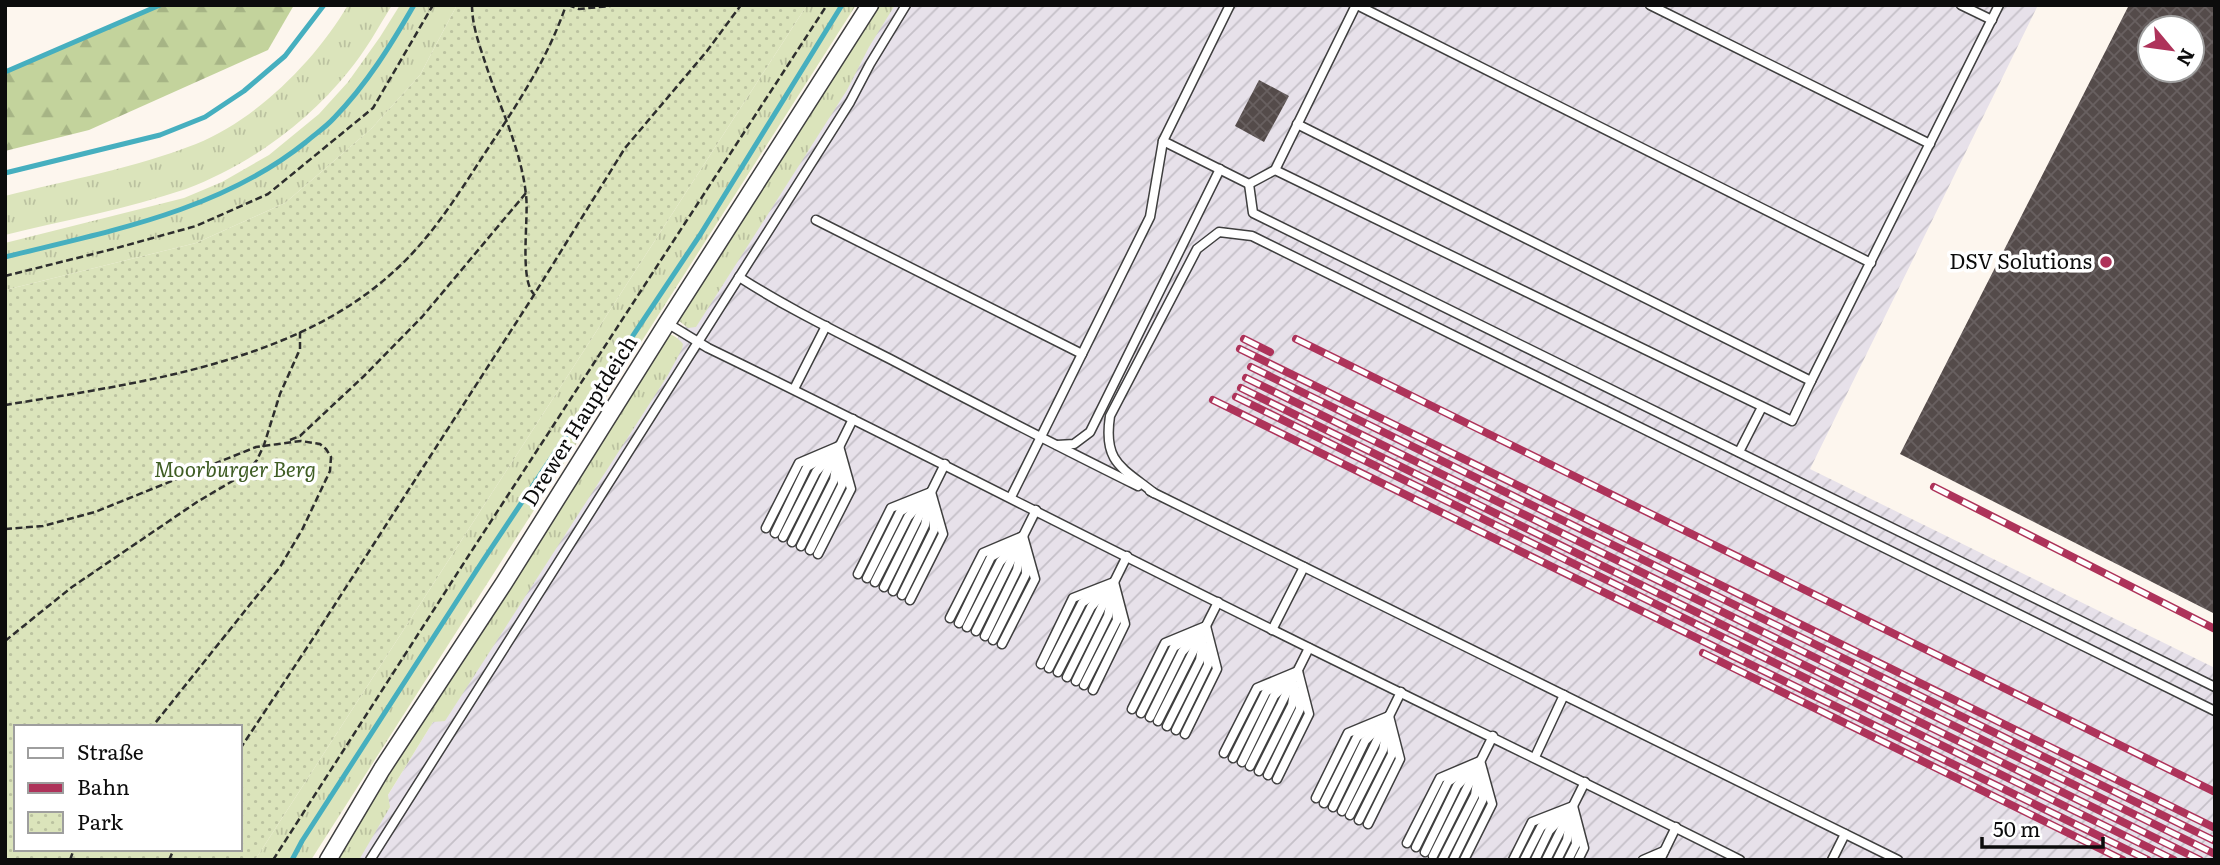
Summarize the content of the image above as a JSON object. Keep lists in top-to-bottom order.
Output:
{
  "streets": {
    "street": ["Drewer Hauptdeich"]
  },
  "parks": ["Moorburger Berg"],
  "places": ["DSV Solutions"],
  "legend": ["Straße", "Bahn", "Park"],
  "scale_bar": "50 m",
  "north": "bottom right"
}
